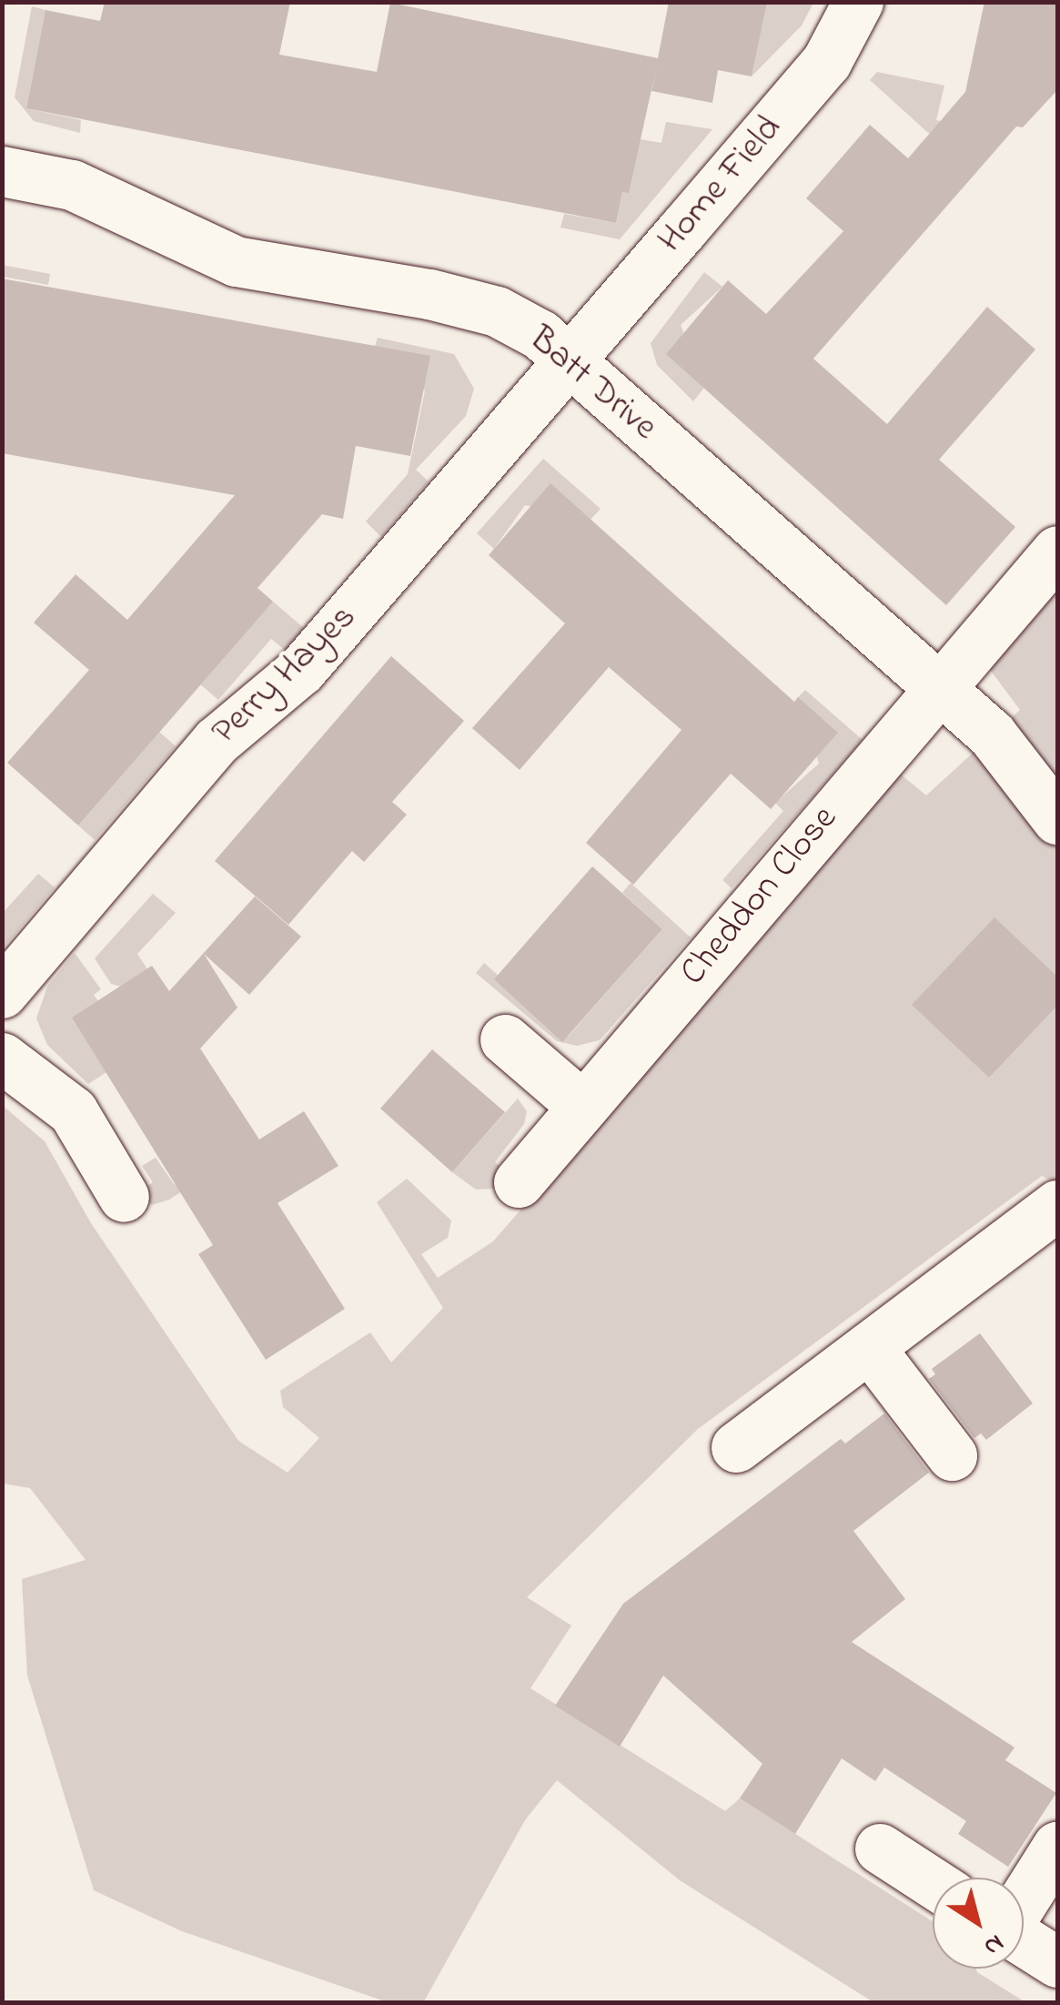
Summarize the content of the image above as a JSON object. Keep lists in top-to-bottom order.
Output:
{
  "streets": {
    "street": [
      "Home Field",
      "Batt Drive",
      "Perry Hayes",
      "Cheddon Close"
    ]
  },
  "crossings": [
    ["Home Field", "Batt Drive"],
    ["Home Field", "Perry Hayes"],
    ["Batt Drive", "Perry Hayes"],
    ["Batt Drive", "Cheddon Close"]
  ],
  "north": "bottom right"
}
